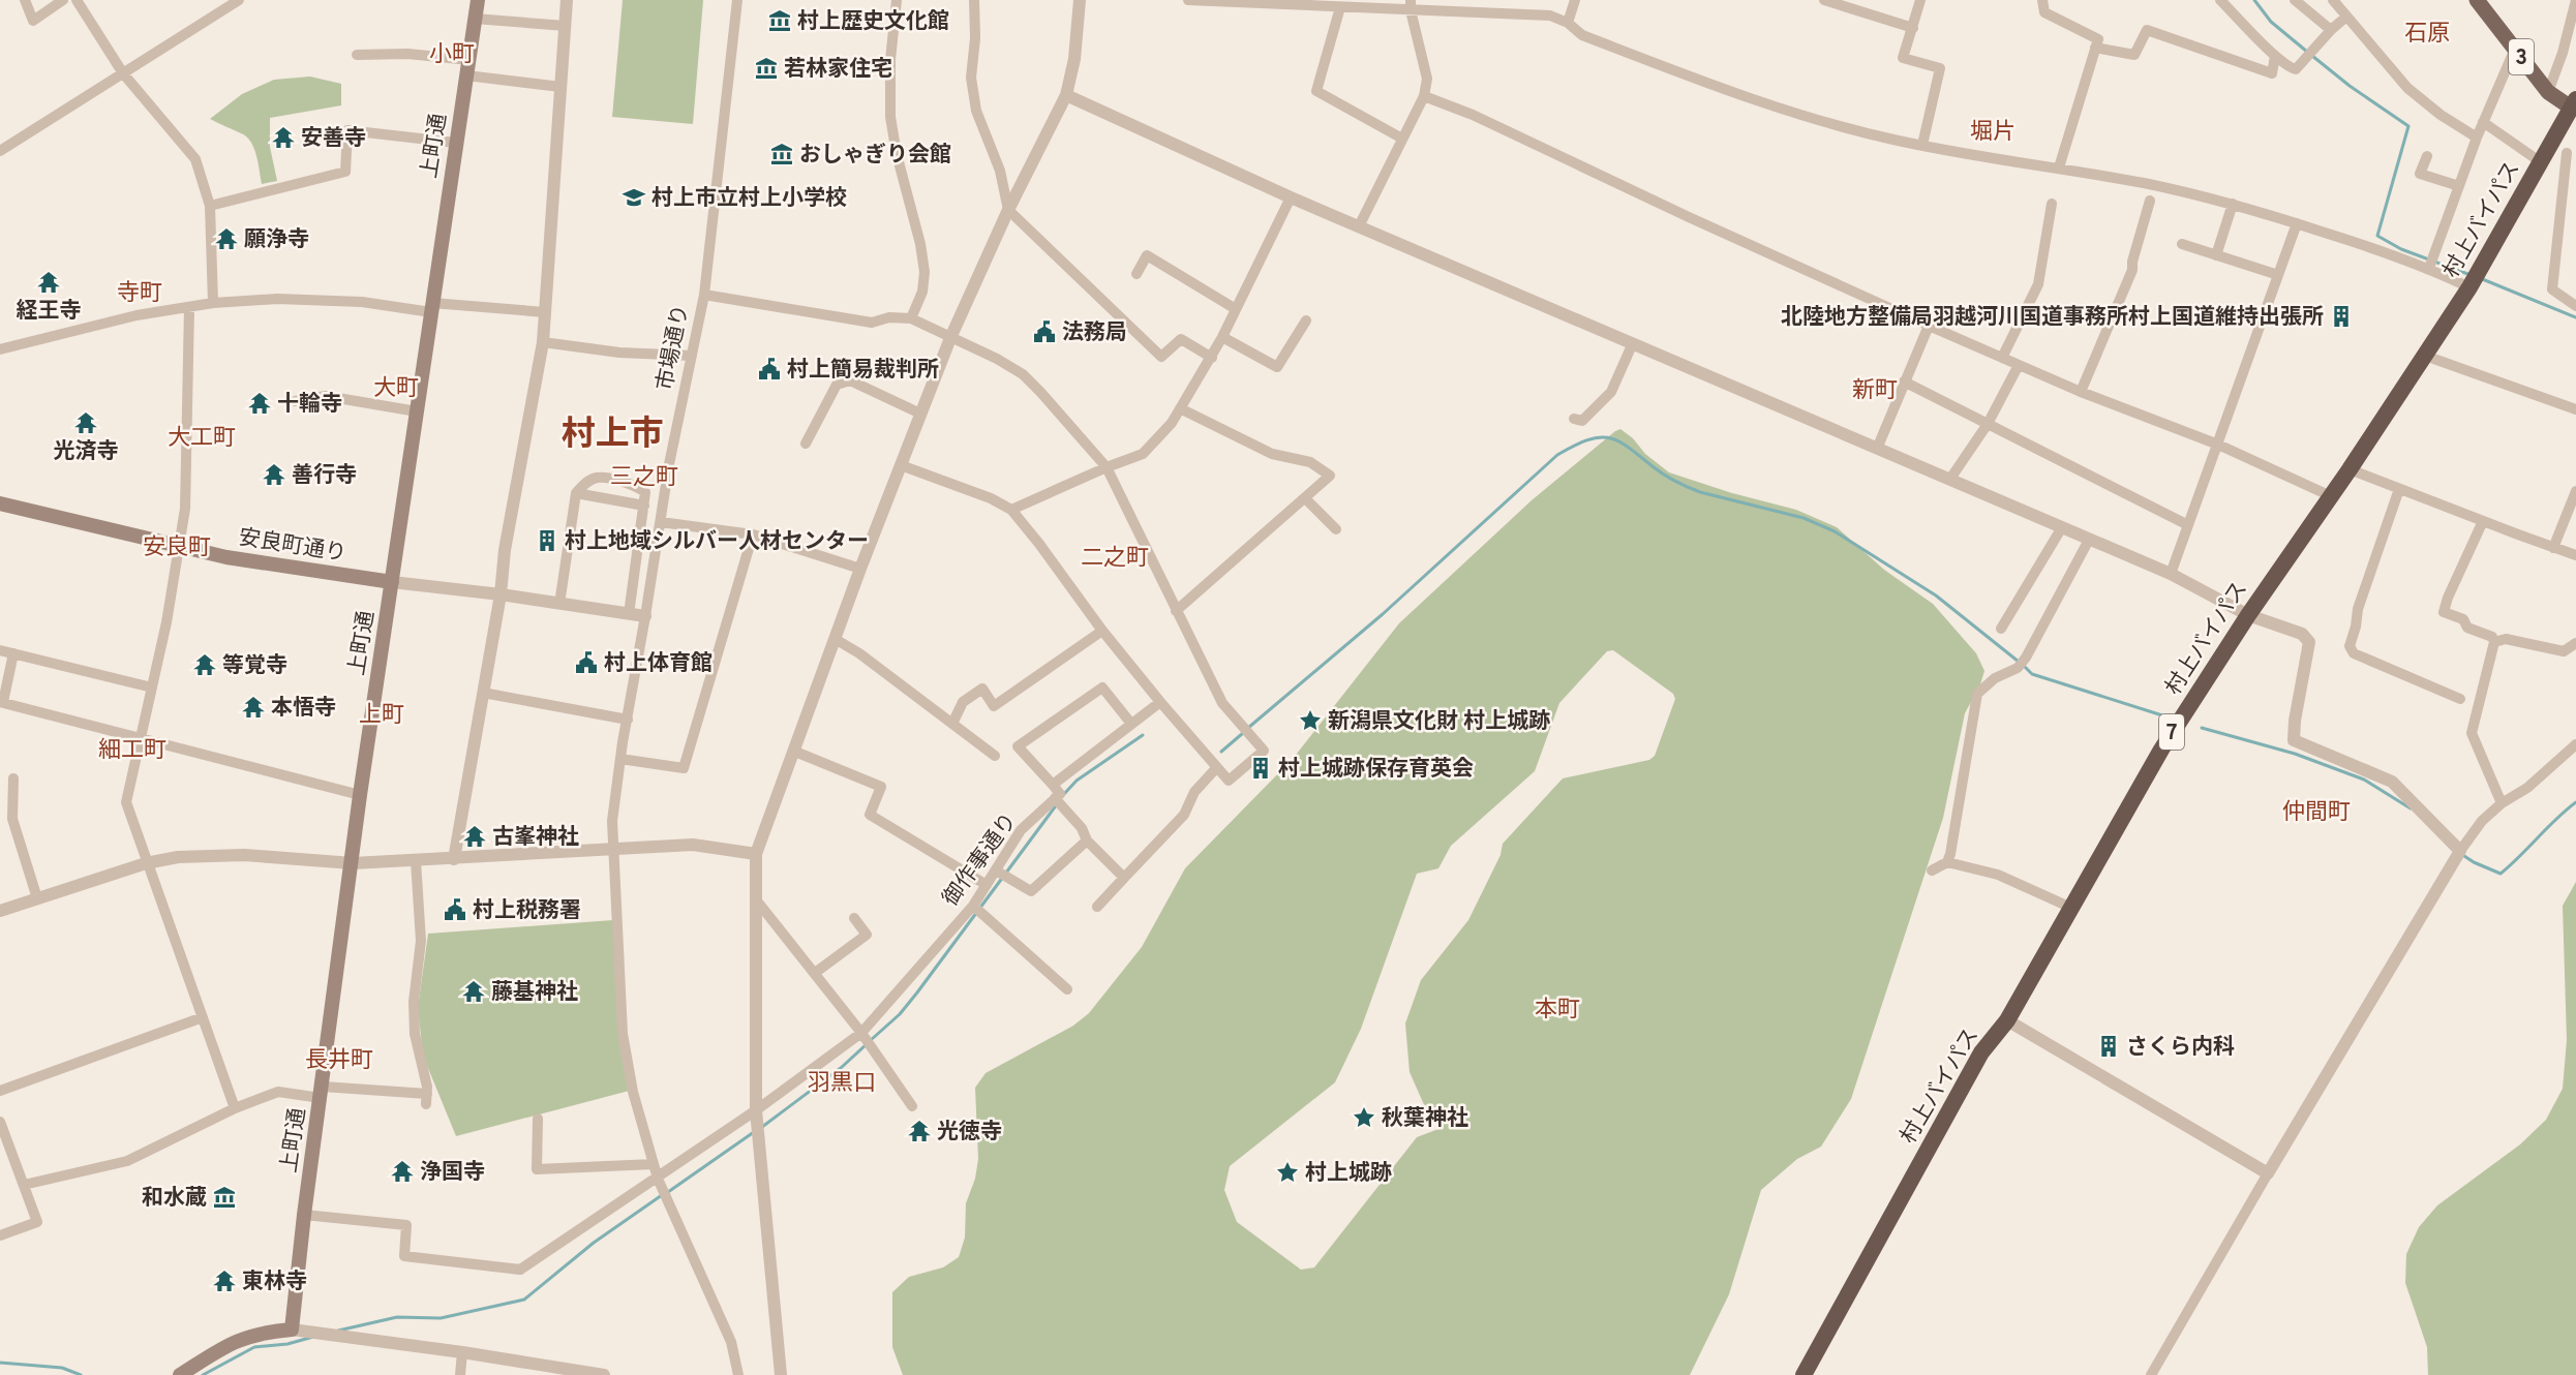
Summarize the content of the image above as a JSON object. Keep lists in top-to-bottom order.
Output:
{
  "streets": {
    "highway": ["村上バイパス", "7"],
    "main road": ["3", "上町通", "安良町通り"],
    "street": ["市場通り", "御作事通り"]
  },
  "crossings": [
    ["3", "村上バイパス"],
    ["上町通", "安良町通り"],
    ["上町通", "御作事通り"],
    ["市場通り", "御作事通り"]
  ],
  "districts": [
    "石原",
    "小町",
    "堀片",
    "寺町",
    "大町",
    "新町",
    "村上市",
    "大工町",
    "三之町",
    "安良町",
    "二之町",
    "上町",
    "細工町",
    "仲間町",
    "本町",
    "長井町",
    "羽黒口"
  ],
  "places": {
    "museum": [
      "村上歴史文化館",
      "若林家住宅",
      "おしゃぎり会館",
      "和水蔵"
    ],
    "temple": [
      "安善寺",
      "願浄寺",
      "経王寺",
      "十輪寺",
      "光済寺",
      "善行寺",
      "等覚寺",
      "本悟寺",
      "古峯神社",
      "藤基神社",
      "光徳寺",
      "浄国寺",
      "東林寺"
    ],
    "school or university": ["村上市立村上小学校"],
    "building": [
      "北陸地方整備局羽越河川国道事務所村上国道維持出張所",
      "村上地域シルバー人材センター",
      "村上城跡保存育英会",
      "さくら内科"
    ],
    "public building": [
      "法務局",
      "村上簡易裁判所",
      "村上体育館",
      "村上税務署"
    ],
    "place": ["新潟県文化財 村上城跡", "秋葉神社", "村上城跡"]
  }
}
